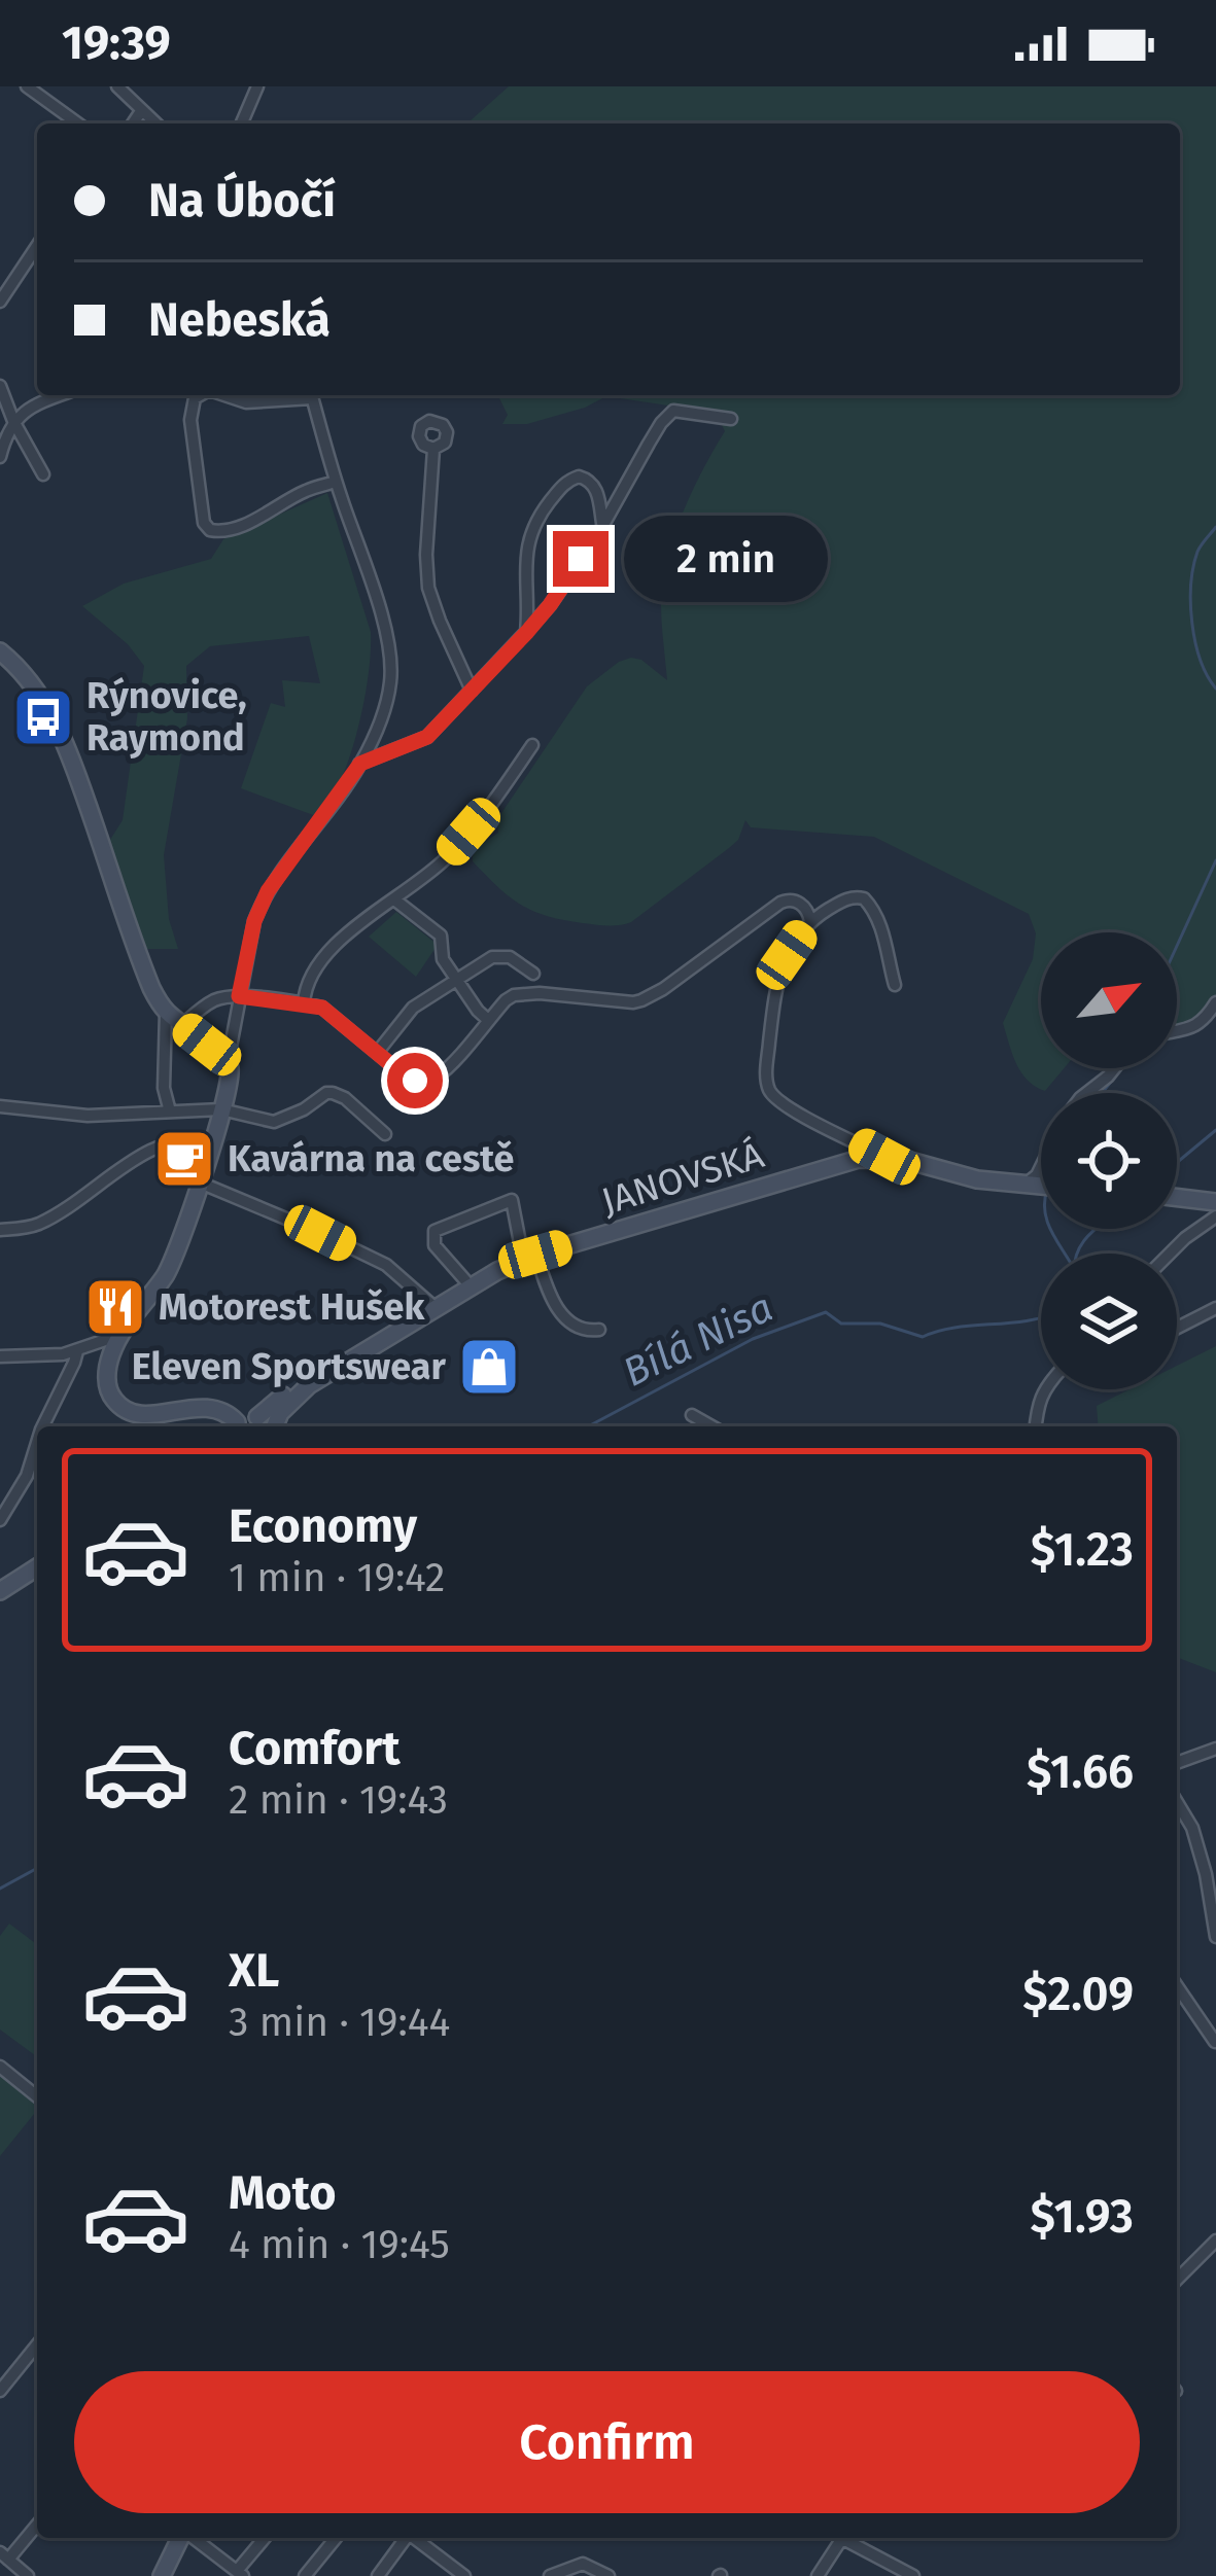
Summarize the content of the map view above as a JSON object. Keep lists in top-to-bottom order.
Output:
{
  "streets": {
    "street": ["JANOVSKÁ"]
  },
  "water": ["Bílá Nisa"],
  "places": {
    "bus stop": ["Rýnovice, Raymond"],
    "cafe": ["Kavárna na cestě"],
    "restaurant": ["Motorest Hušek"],
    "shop": ["Eleven Sportswear"]
  },
  "north": "top right",
  "page": {
    "status": "19:39",
    "banner": ["Na Úbočí", "Nebeská"],
    "bubble": "2 min",
    "list": [
      {
        "name": "Economy",
        "note": "1 min · 19:42",
        "value": "$1.23"
      },
      {
        "name": "Comfort",
        "note": "2 min · 19:43",
        "value": "$1.66"
      },
      {
        "name": "XL",
        "note": "3 min · 19:44",
        "value": "$2.09"
      },
      {
        "name": "Moto",
        "note": "4 min · 19:45",
        "value": "$1.93"
      }
    ],
    "buttons": "Confirm"
  }
}
